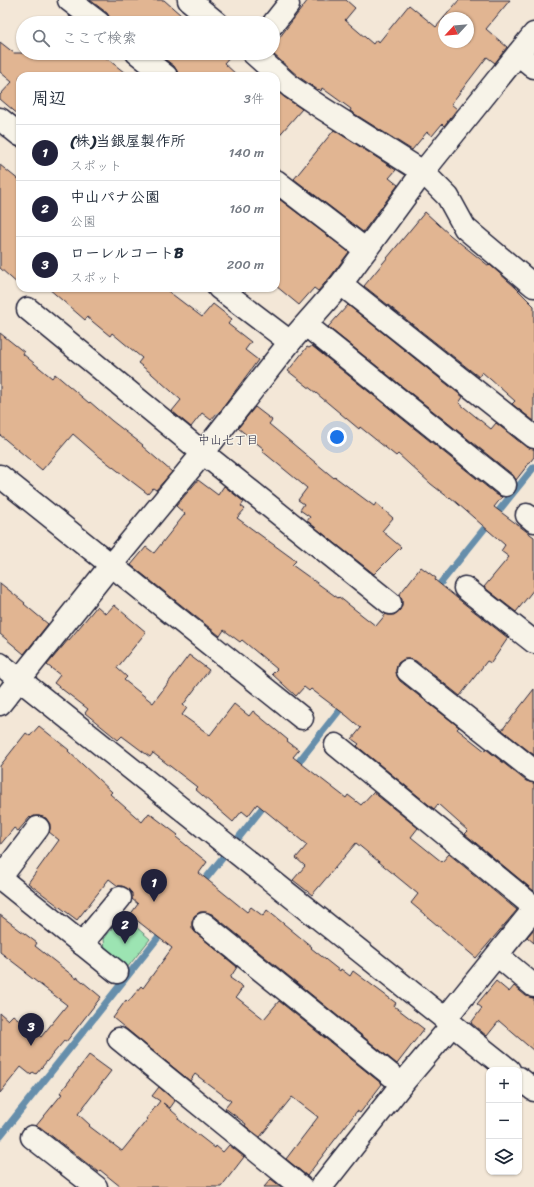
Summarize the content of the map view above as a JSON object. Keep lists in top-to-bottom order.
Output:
{
  "districts": ["中山七丁目"],
  "north": "bottom left",
  "page": {
    "search": "ここで検索",
    "heading": ["周辺", "3件"],
    "list": [
      {
        "mark": "1",
        "name": "(株)当銀屋製作所",
        "note": "スポット",
        "value": "140 m"
      },
      {
        "mark": "2",
        "name": "中山パナ公園",
        "note": "公園",
        "value": "160 m"
      },
      {
        "mark": "3",
        "name": "ローレルコートB",
        "note": "スポット",
        "value": "200 m"
      }
    ],
    "pins": ["1", "2", "3"],
    "map_buttons": ["+", "−"]
  }
}
